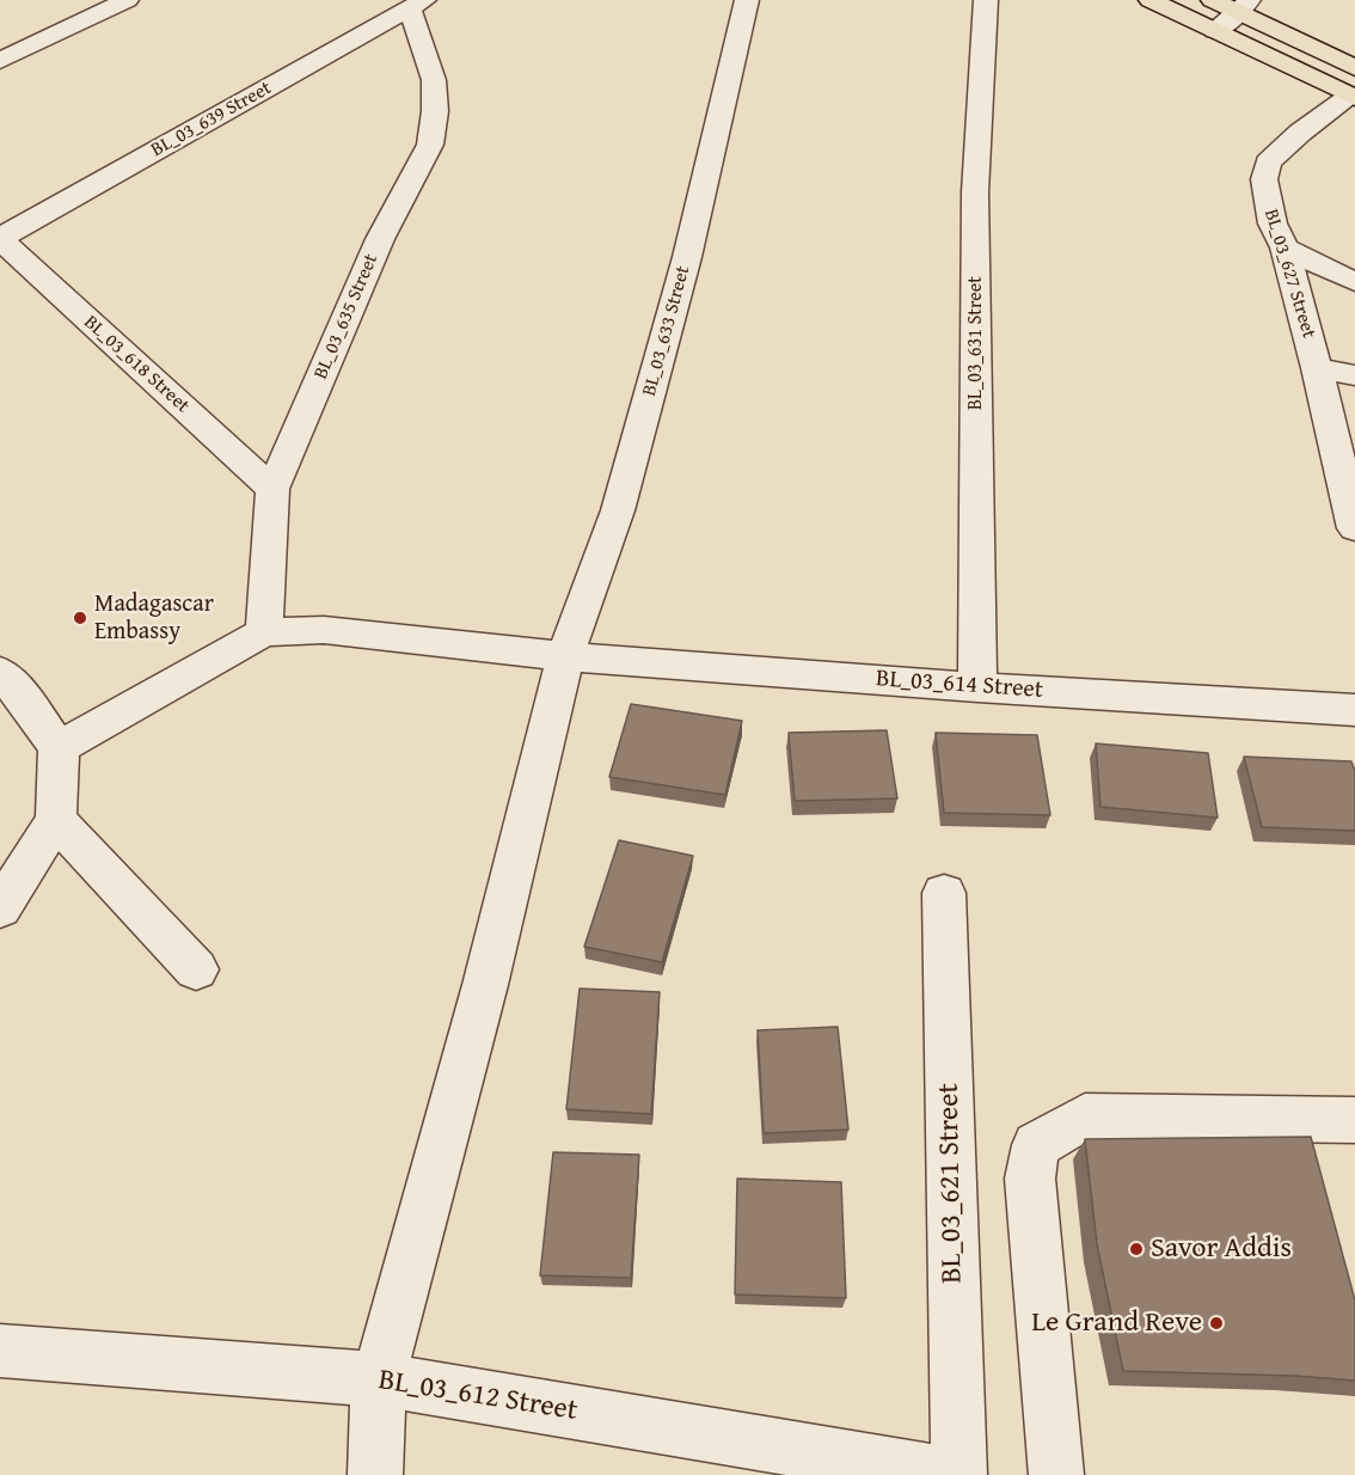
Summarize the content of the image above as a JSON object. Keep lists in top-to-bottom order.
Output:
{
  "streets": {
    "street": [
      "BL_03_639 Street",
      "BL_03_627 Street",
      "BL_03_635 Street",
      "BL_03_633 Street",
      "BL_03_631 Street",
      "BL_03_618 Street",
      "BL_03_614 Street",
      "BL_03_621 Street",
      "BL_03_612 Street"
    ]
  },
  "crossings": [
    ["BL_03_639 Street", "BL_03_635 Street"],
    ["BL_03_639 Street", "BL_03_618 Street"],
    ["BL_03_635 Street", "BL_03_618 Street"],
    ["BL_03_633 Street", "BL_03_614 Street"],
    ["BL_03_633 Street", "BL_03_612 Street"],
    ["BL_03_631 Street", "BL_03_614 Street"]
  ],
  "places": ["Madagascar Embassy", "Savor Addis", "Le Grand Reve"]
}
